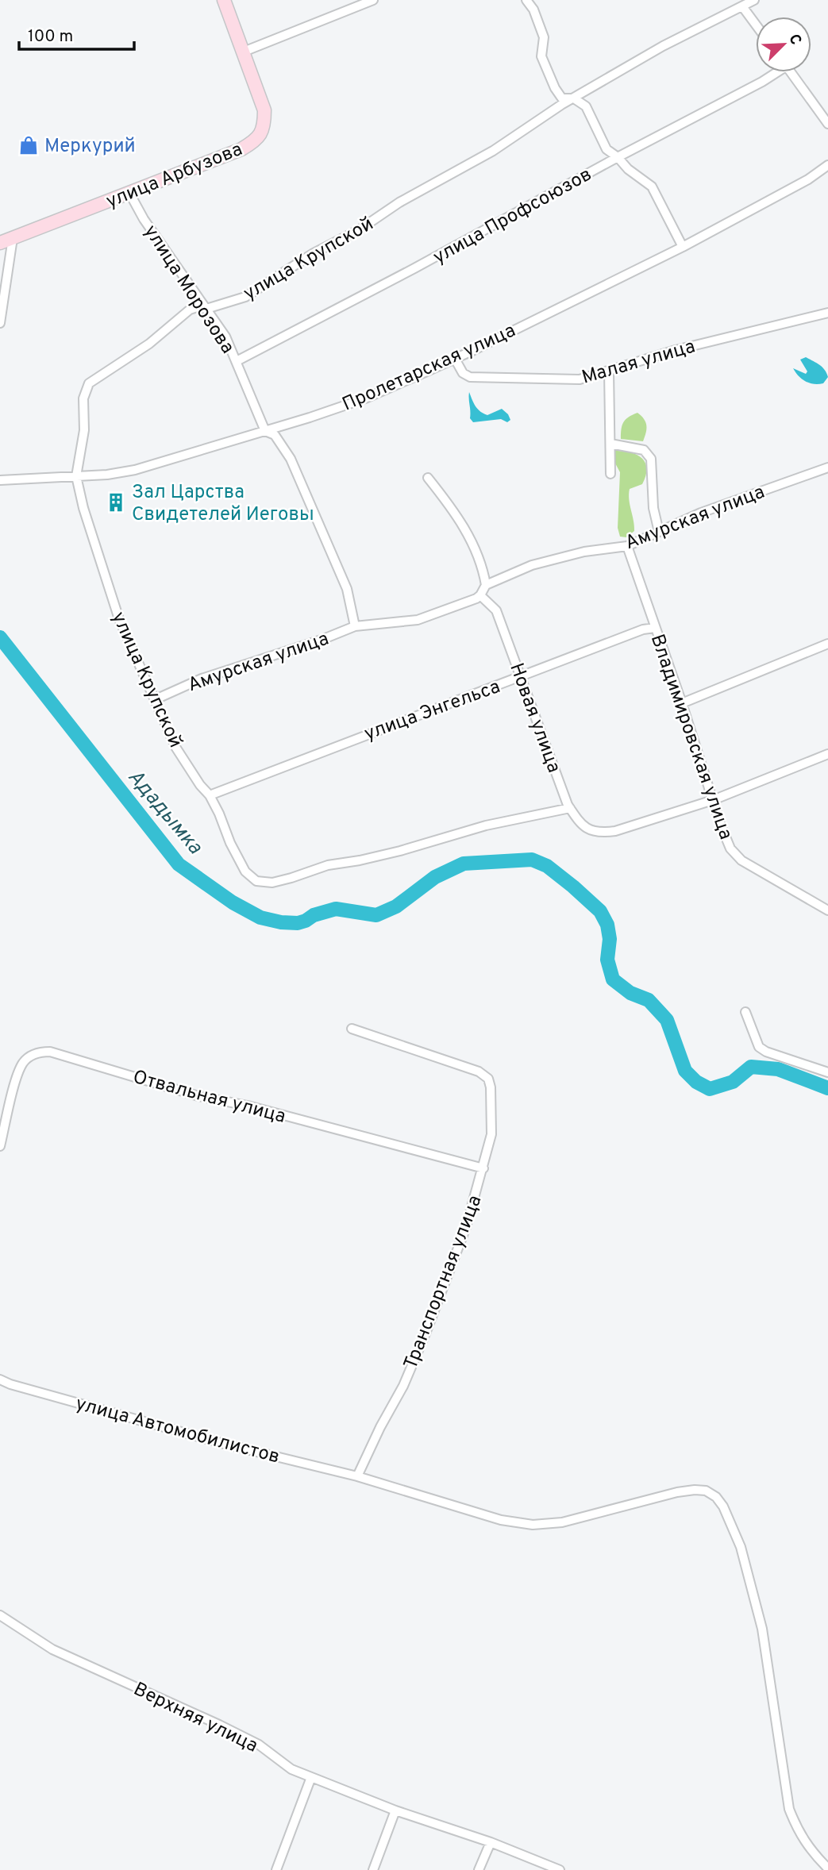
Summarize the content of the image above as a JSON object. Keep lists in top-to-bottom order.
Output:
{
  "streets": {
    "street": [
      "улица Арбузова",
      "улица Профсоюзов",
      "улица Крупской",
      "улица Морозова",
      "Малая улица",
      "Пролетарская улица",
      "Амурская улица",
      "улица Энгельса",
      "Новая улица",
      "Владимировская улица",
      "Отвальная улица",
      "Транспортная улица",
      "улица Автомобилистов",
      "Верхняя улица"
    ]
  },
  "crossings": [
    ["улица Арбузова", "улица Морозова"],
    ["улица Профсоюзов", "улица Морозова"],
    ["улица Крупской", "улица Морозова"],
    ["улица Крупской", "Пролетарская улица"],
    ["улица Крупской", "Амурская улица"],
    ["улица Крупской", "улица Энгельса"],
    ["улица Крупской", "Новая улица"],
    ["улица Морозова", "Пролетарская улица"],
    ["улица Морозова", "Амурская улица"],
    ["Малая улица", "Пролетарская улица"],
    ["Амурская улица", "Новая улица"],
    ["Амурская улица", "Владимировская улица"],
    ["улица Энгельса", "Новая улица"],
    ["улица Энгельса", "Владимировская улица"],
    ["Новая улица", "Владимировская улица"],
    ["Отвальная улица", "Транспортная улица"],
    ["Транспортная улица", "улица Автомобилистов"]
  ],
  "water": ["Ададымка"],
  "places": {
    "shop": ["Меркурий"],
    "building": ["Зал Царства Свидетелей Иеговы"]
  },
  "scale_bar": "100 m",
  "north": "top right"
}
